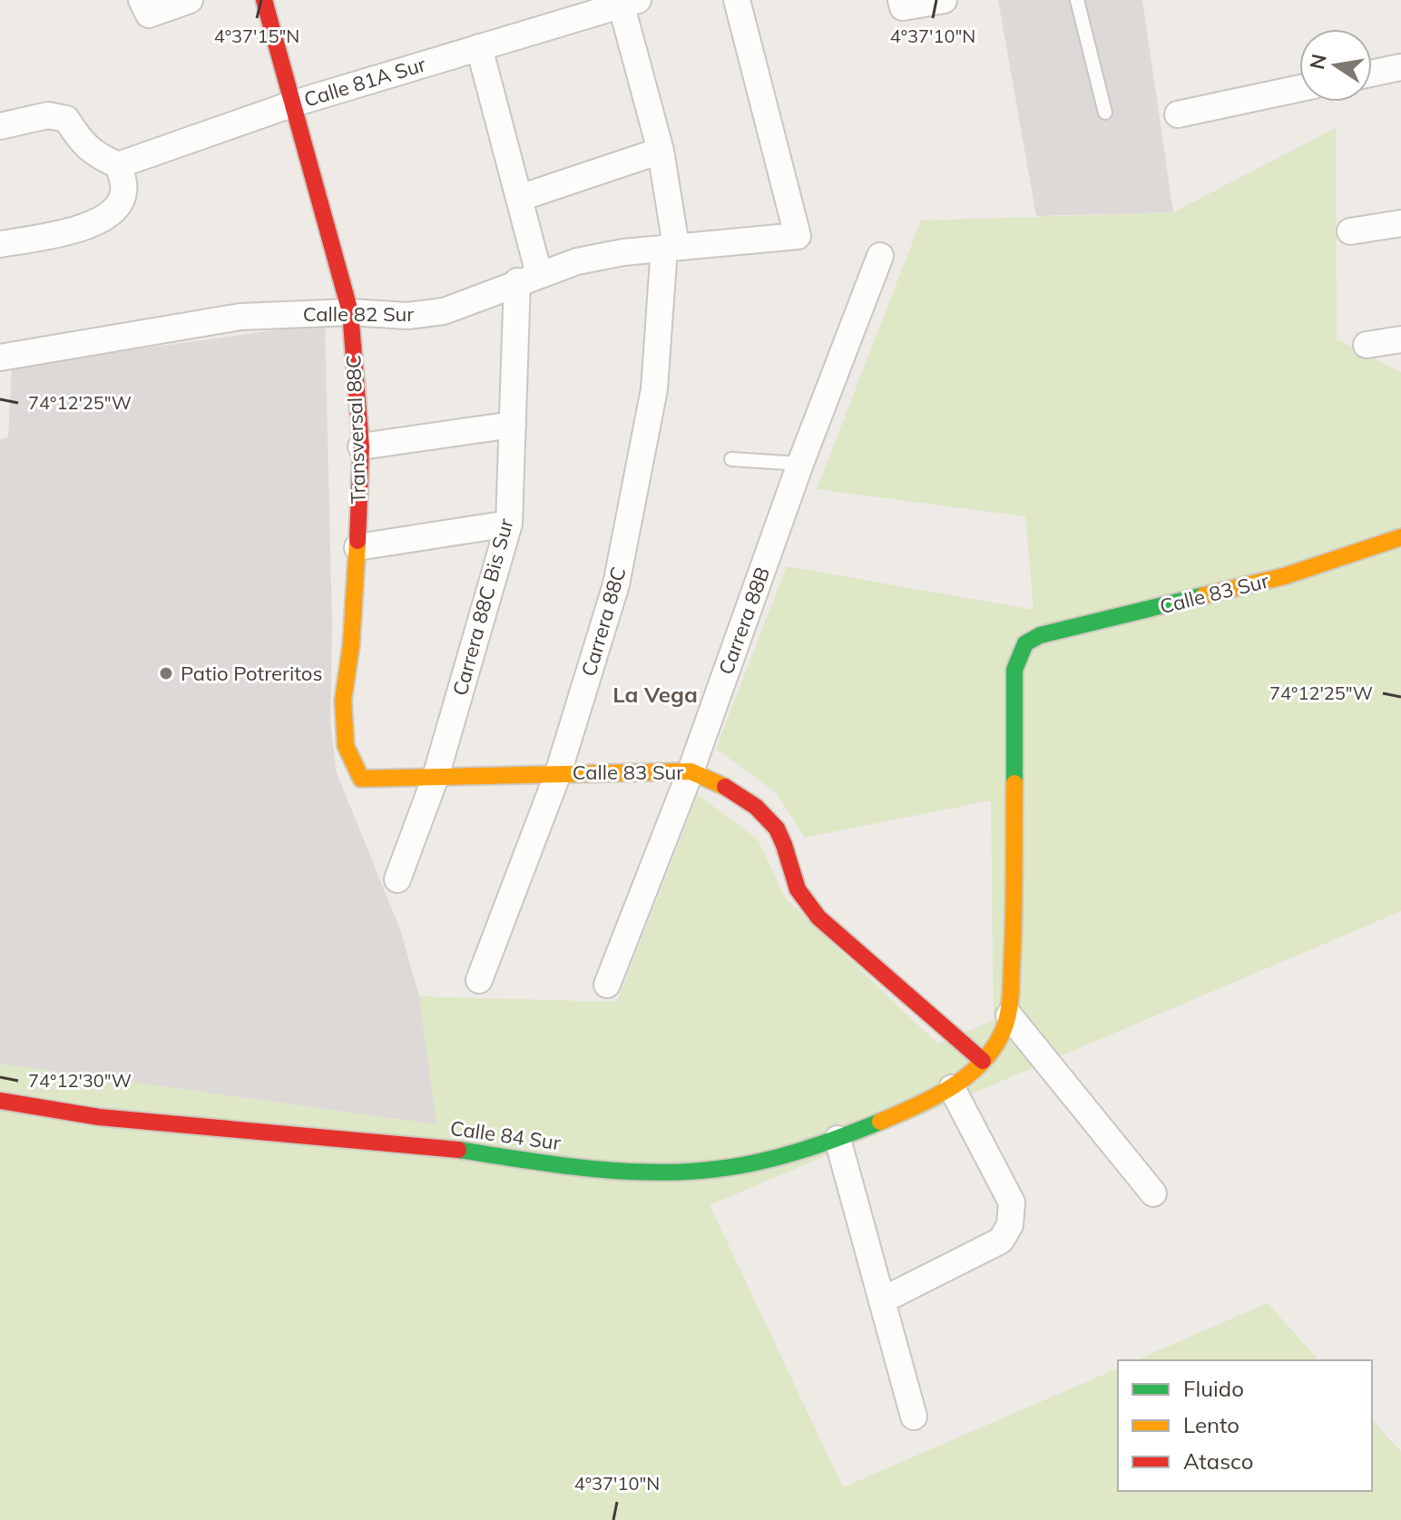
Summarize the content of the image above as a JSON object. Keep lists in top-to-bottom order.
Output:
{
  "streets": {
    "street": [
      "Calle 81A Sur",
      "Calle 82 Sur",
      "Transversal 88C",
      "Calle 83 Sur",
      "Carrera 88C Bis Sur",
      "Carrera 88B",
      "Carrera 88C",
      "Calle 84 Sur"
    ]
  },
  "crossings": [
    ["Calle 81A Sur", "Transversal 88C"],
    ["Calle 81A Sur", "Carrera 88C Bis Sur"],
    ["Calle 81A Sur", "Carrera 88C"],
    ["Calle 82 Sur", "Transversal 88C"],
    ["Calle 82 Sur", "Carrera 88C Bis Sur"],
    ["Calle 82 Sur", "Carrera 88C"],
    ["Transversal 88C", "Calle 83 Sur"],
    ["Calle 83 Sur", "Carrera 88C Bis Sur"],
    ["Calle 83 Sur", "Carrera 88B"],
    ["Calle 83 Sur", "Carrera 88C"],
    ["Calle 83 Sur", "Calle 84 Sur"]
  ],
  "districts": ["La Vega"],
  "places": ["Patio Potreritos"],
  "legend": ["Fluido", "Lento", "Atasco"],
  "north": "left",
  "coordinates": [
    "4°37'15\"N",
    "4°37'10\"N",
    "74°12'25\"W",
    "74°12'30\"W"
  ]
}
